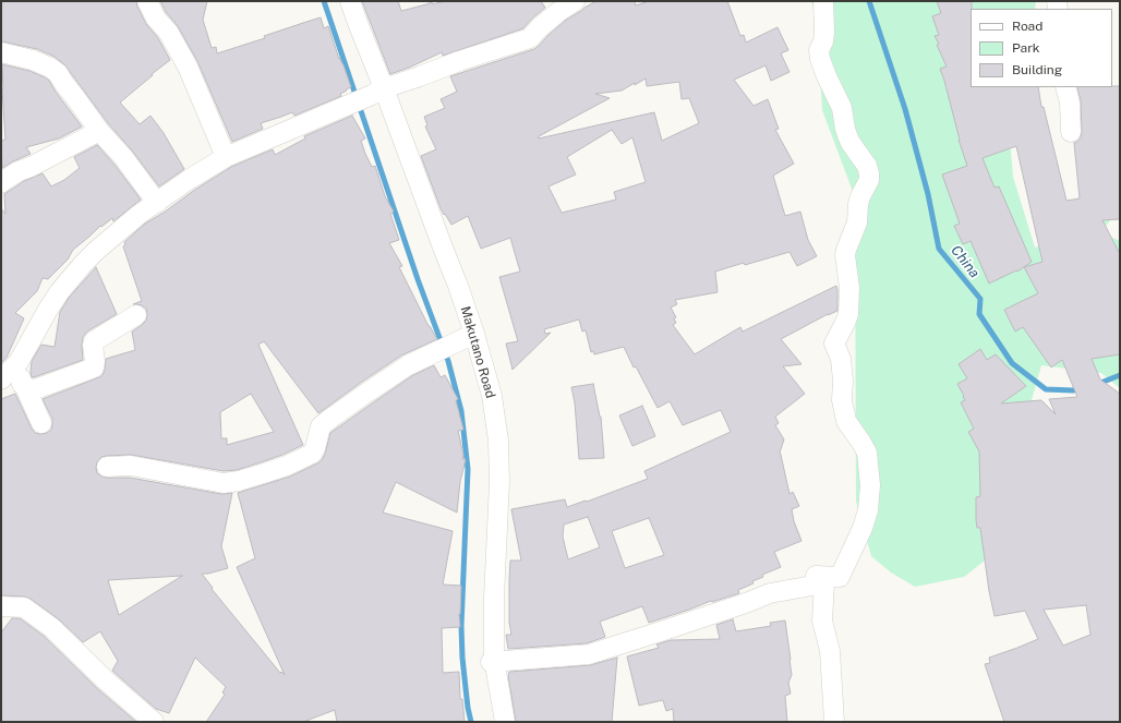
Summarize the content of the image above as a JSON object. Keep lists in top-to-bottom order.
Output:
{
  "streets": {
    "street": ["Makutano Road"]
  },
  "water": ["China"],
  "legend": ["Road", "Park", "Building"]
}
